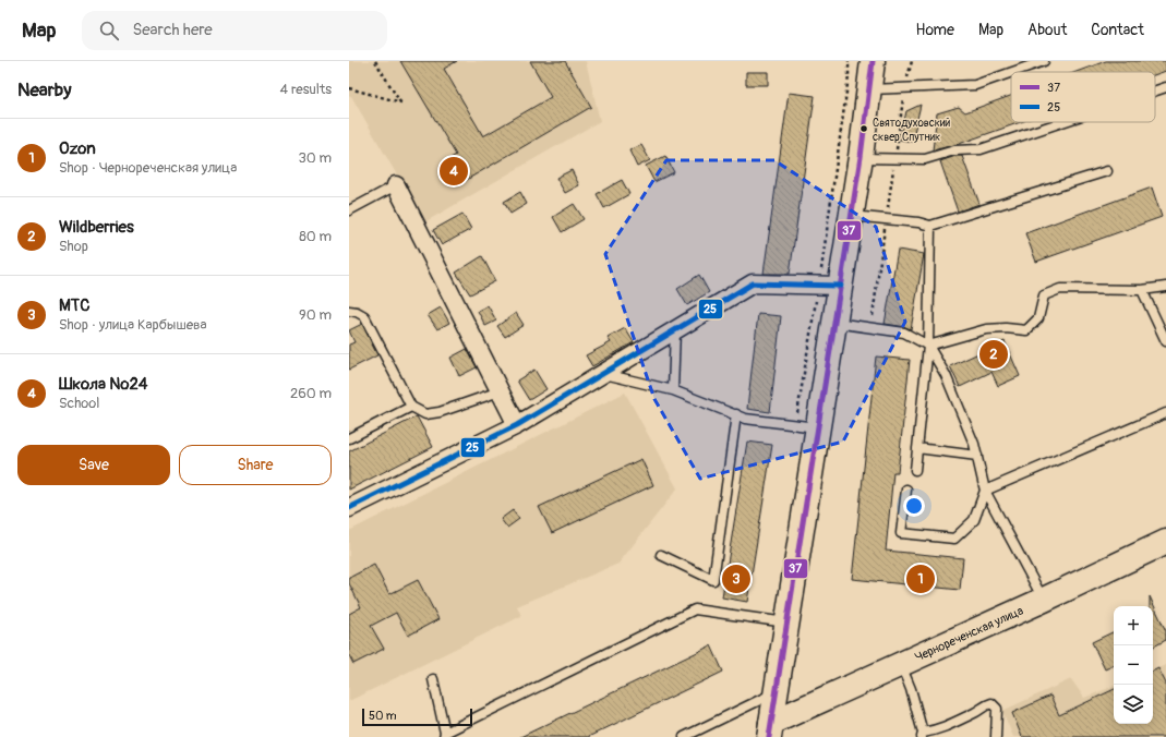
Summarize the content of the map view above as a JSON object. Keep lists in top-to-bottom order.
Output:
{
  "streets": {
    "main road": ["Чернореченская улица"]
  },
  "places": ["Святодуховский сквер Спутник"],
  "lines": ["transit line 37", "transit line 25"],
  "legend": ["37", "25"],
  "scale_bar": "50 m",
  "page": {
    "header": "Map",
    "search": "Search here",
    "nav": [
      "Home",
      "Map",
      "About",
      "Contact"
    ],
    "heading": ["Nearby", "4 results"],
    "list": [
      {
        "mark": "1",
        "name": "Ozon",
        "note": "Shop · Чернореченская улица",
        "value": "30 m"
      },
      {
        "mark": "2",
        "name": "Wildberries",
        "note": "Shop",
        "value": "80 m"
      },
      {
        "mark": "3",
        "name": "МТС",
        "note": "Shop · улица Карбышева",
        "value": "90 m"
      },
      {
        "mark": "4",
        "name": "Школа №24",
        "note": "School",
        "value": "260 m"
      }
    ],
    "pins": [
      "4",
      "2",
      "1",
      "3"
    ],
    "buttons": ["Save", "Share"],
    "map_buttons": ["+", "−"],
    "scale": "50 m"
  }
}
